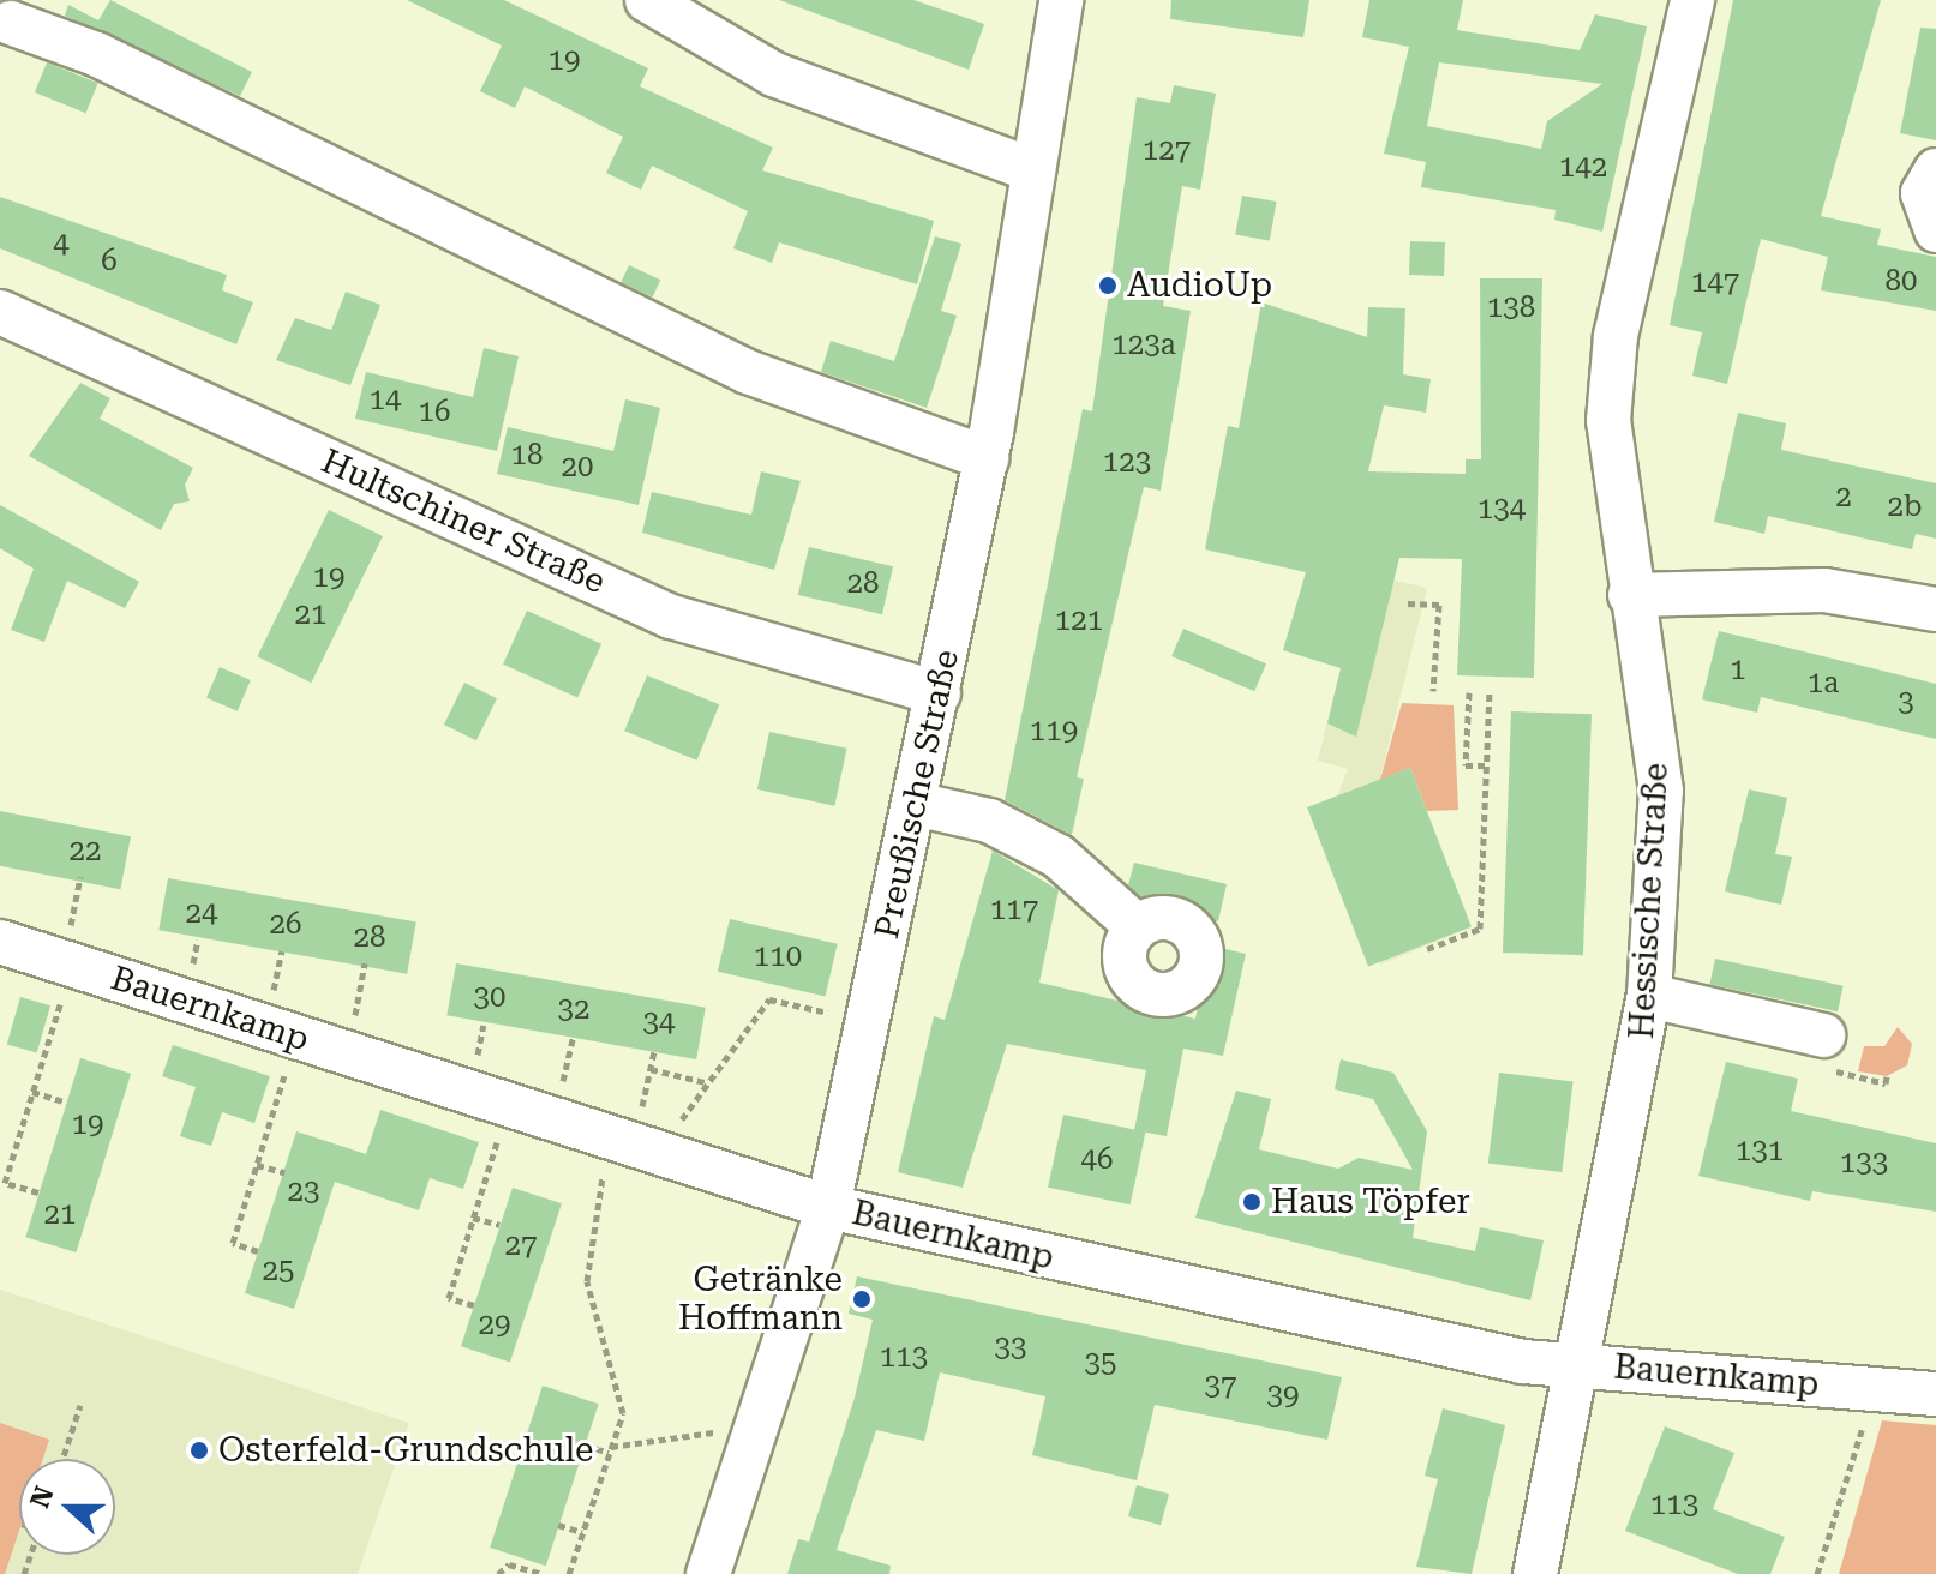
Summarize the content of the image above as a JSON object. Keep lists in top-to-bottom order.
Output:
{
  "streets": {
    "street": [
      "Hultschiner Straße",
      "Preußische Straße",
      "Hessische Straße",
      "Bauernkamp"
    ]
  },
  "crossings": [
    ["Hultschiner Straße", "Preußische Straße"],
    ["Preußische Straße", "Bauernkamp"],
    ["Hessische Straße", "Bauernkamp"]
  ],
  "places": [
    "AudioUp",
    "Haus Töpfer",
    "Getränke Hoffmann",
    "Osterfeld-Grundschule"
  ],
  "house_numbers": [
    "19",
    "127",
    "142",
    "4",
    "6",
    "80",
    "147",
    "138",
    "123a",
    "14",
    "16",
    "18",
    "123",
    "20",
    "2",
    "2b",
    "134",
    "19",
    "28",
    "21",
    "121",
    "1",
    "1a",
    "3",
    "119",
    "22",
    "117",
    "24",
    "26",
    "28",
    "110",
    "30",
    "32",
    "34",
    "19",
    "131",
    "46",
    "133",
    "23",
    "21",
    "27",
    "25",
    "29",
    "33",
    "113",
    "35",
    "37",
    "39",
    "113"
  ],
  "north": "left"
}
